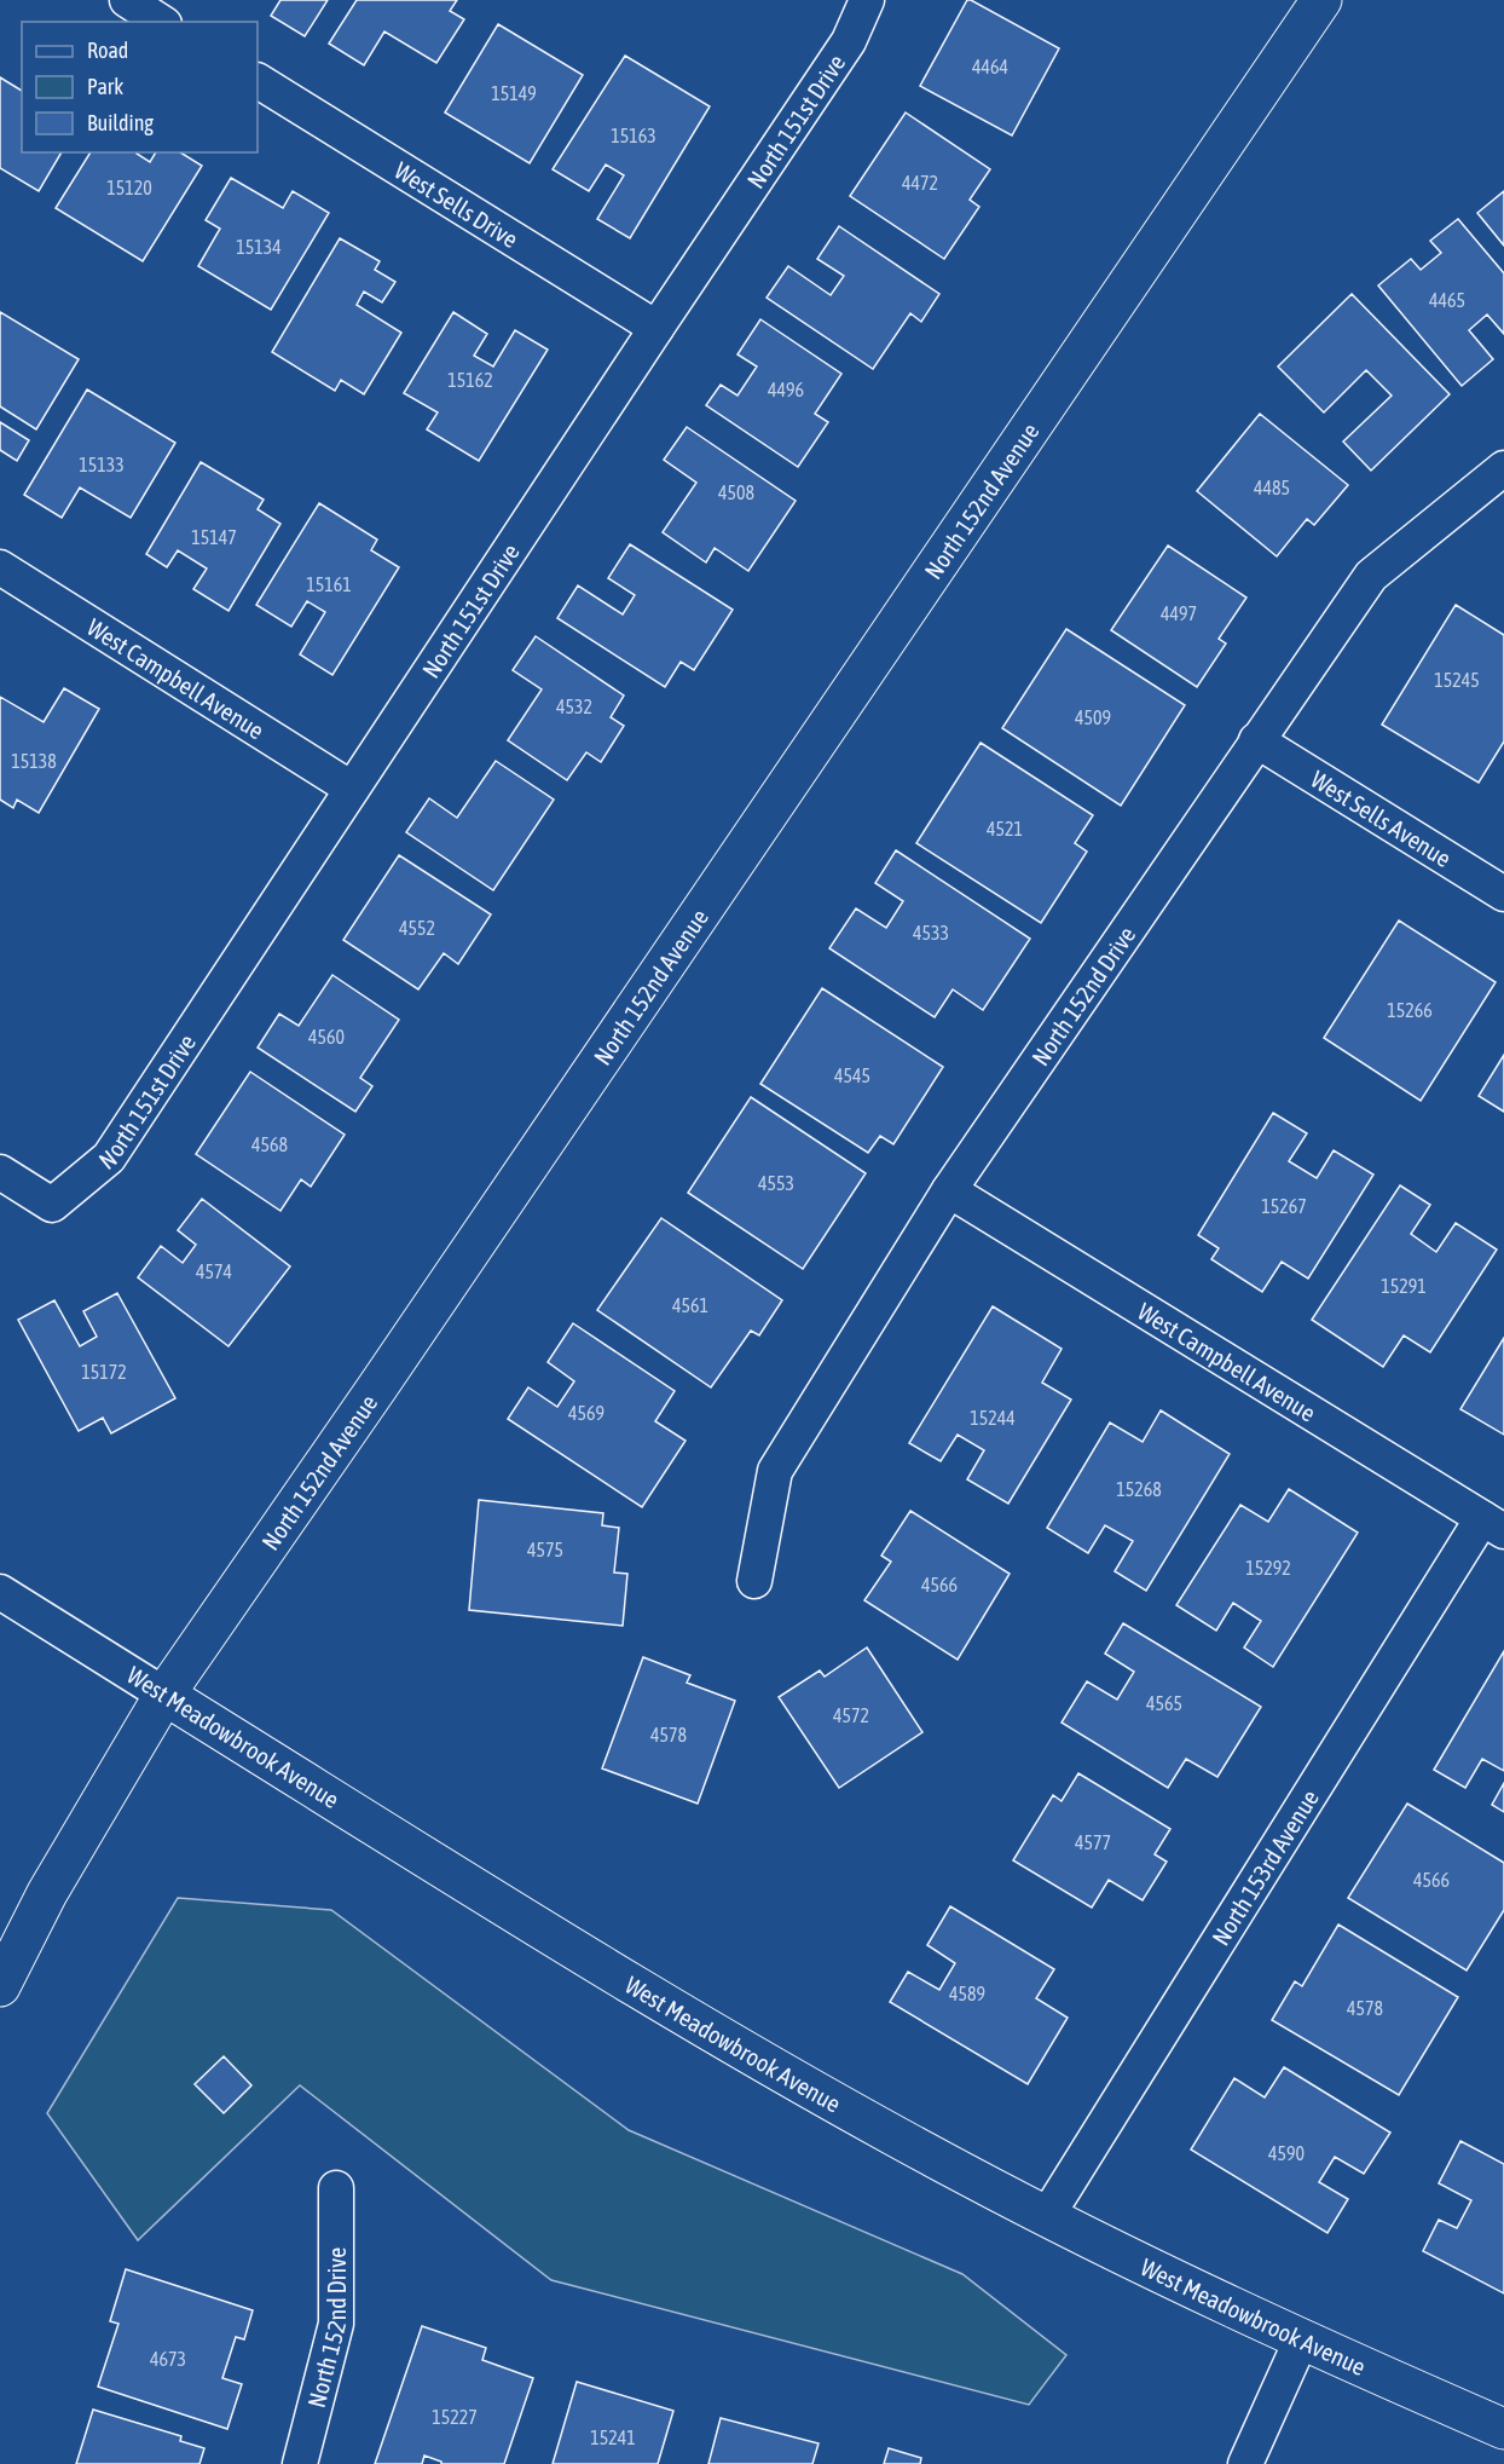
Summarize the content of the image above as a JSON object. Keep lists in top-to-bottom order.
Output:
{
  "streets": {
    "street": [
      "North 151st Drive",
      "West Sells Drive",
      "North 152nd Avenue",
      "West Campbell Avenue",
      "West Sells Avenue",
      "North 152nd Drive",
      "West Meadowbrook Avenue",
      "North 153rd Avenue"
    ]
  },
  "crossings": [
    ["North 151st Drive", "West Sells Drive"],
    ["North 151st Drive", "West Campbell Avenue"],
    ["North 152nd Avenue", "West Meadowbrook Avenue"],
    ["West Campbell Avenue", "North 152nd Drive"],
    ["West Campbell Avenue", "North 153rd Avenue"],
    ["West Sells Avenue", "North 152nd Drive"],
    ["West Meadowbrook Avenue", "North 153rd Avenue"]
  ],
  "house_numbers": [
    "4464",
    "15149",
    "15163",
    "4472",
    "15120",
    "15134",
    "4465",
    "15162",
    "4496",
    "15133",
    "4485",
    "4508",
    "15147",
    "15161",
    "4497",
    "15245",
    "4532",
    "4509",
    "15138",
    "4521",
    "4552",
    "4533",
    "15266",
    "4560",
    "4545",
    "4568",
    "4553",
    "15267",
    "4574",
    "15291",
    "4561",
    "15172",
    "4569",
    "15244",
    "15268",
    "4575",
    "15292",
    "4566",
    "4565",
    "4572",
    "4578",
    "4577",
    "4566",
    "4589",
    "4578",
    "4590",
    "4673",
    "15227",
    "15241"
  ],
  "legend": ["Road", "Park", "Building"]
}
